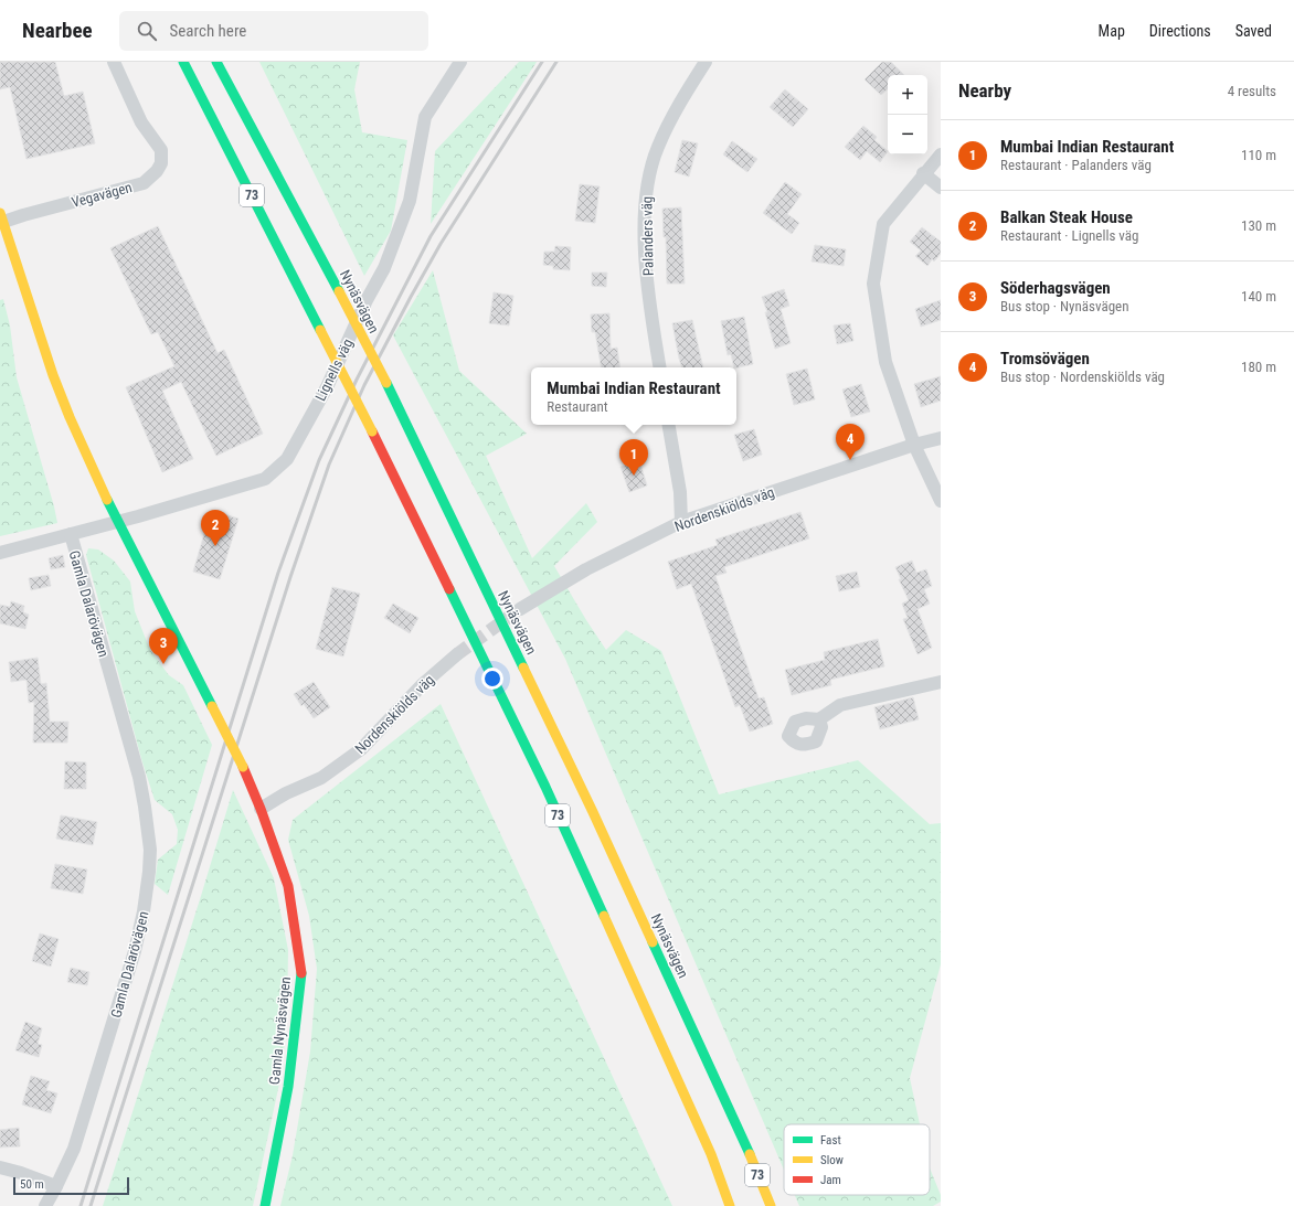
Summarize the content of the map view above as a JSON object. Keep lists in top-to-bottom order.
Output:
{
  "streets": {
    "main road": ["73", "Nynäsvägen", "Gamla Nynäsvägen"],
    "street": [
      "Vegavägen",
      "Palanders väg",
      "Lignells väg",
      "Nordenskiölds väg",
      "Gamla Dalarövägen"
    ]
  },
  "crossings": [
    ["Lignells väg", "Gamla Dalarövägen"],
    ["Nordenskiölds väg", "Gamla Nynäsvägen"]
  ],
  "legend": ["Fast", "Slow", "Jam"],
  "scale_bar": "50 m",
  "page": {
    "header": "Nearbee",
    "search": "Search here",
    "nav": ["Map", "Directions", "Saved"],
    "heading": ["Nearby", "4 results"],
    "map_buttons": ["+", "−"],
    "list": [
      {
        "mark": "1",
        "name": "Mumbai Indian Restaurant",
        "note": "Restaurant · Palanders väg",
        "value": "110 m"
      },
      {
        "mark": "2",
        "name": "Balkan Steak House",
        "note": "Restaurant · Lignells väg",
        "value": "130 m"
      },
      {
        "mark": "3",
        "name": "Söderhagsvägen",
        "note": "Bus stop · Nynäsvägen",
        "value": "140 m"
      },
      {
        "mark": "4",
        "name": "Tromsövägen",
        "note": "Bus stop · Nordenskiölds väg",
        "value": "180 m"
      }
    ],
    "popup": ["Mumbai Indian Restaurant", "Restaurant"],
    "pins": [
      "4",
      "1",
      "2",
      "3"
    ],
    "scale": "50 m"
  }
}
